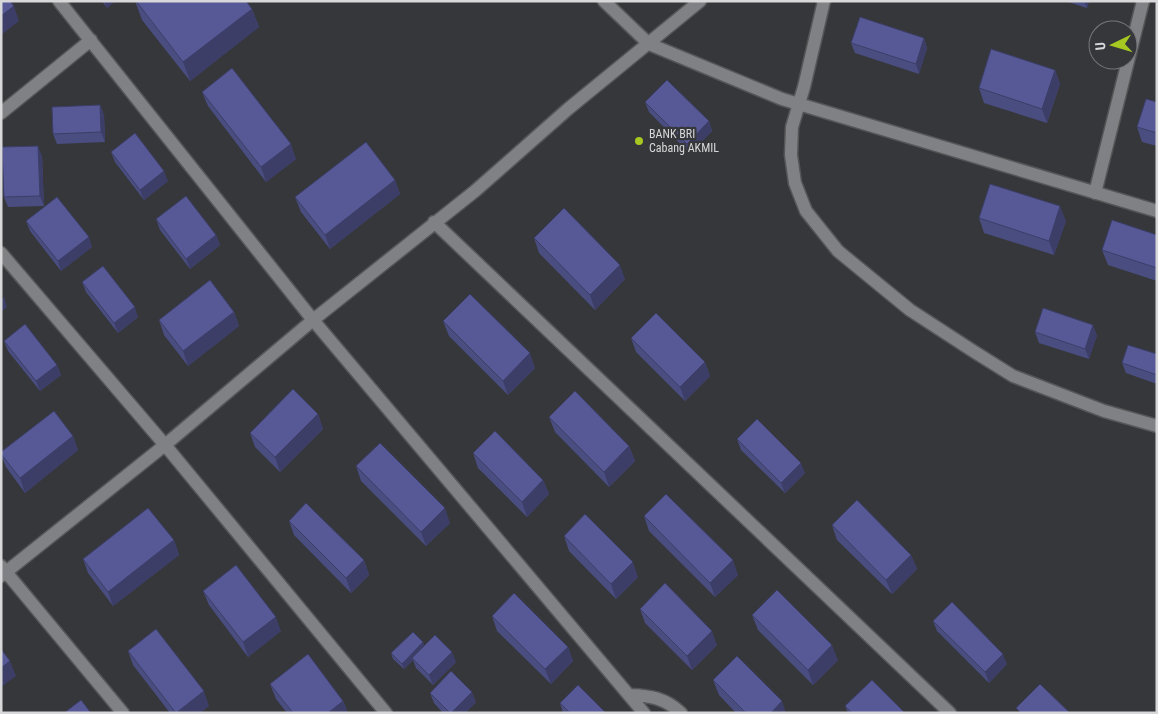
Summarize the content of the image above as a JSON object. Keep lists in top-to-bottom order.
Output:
{
  "places": ["BANK BRI Cabang AKMIL"],
  "north": "left"
}
